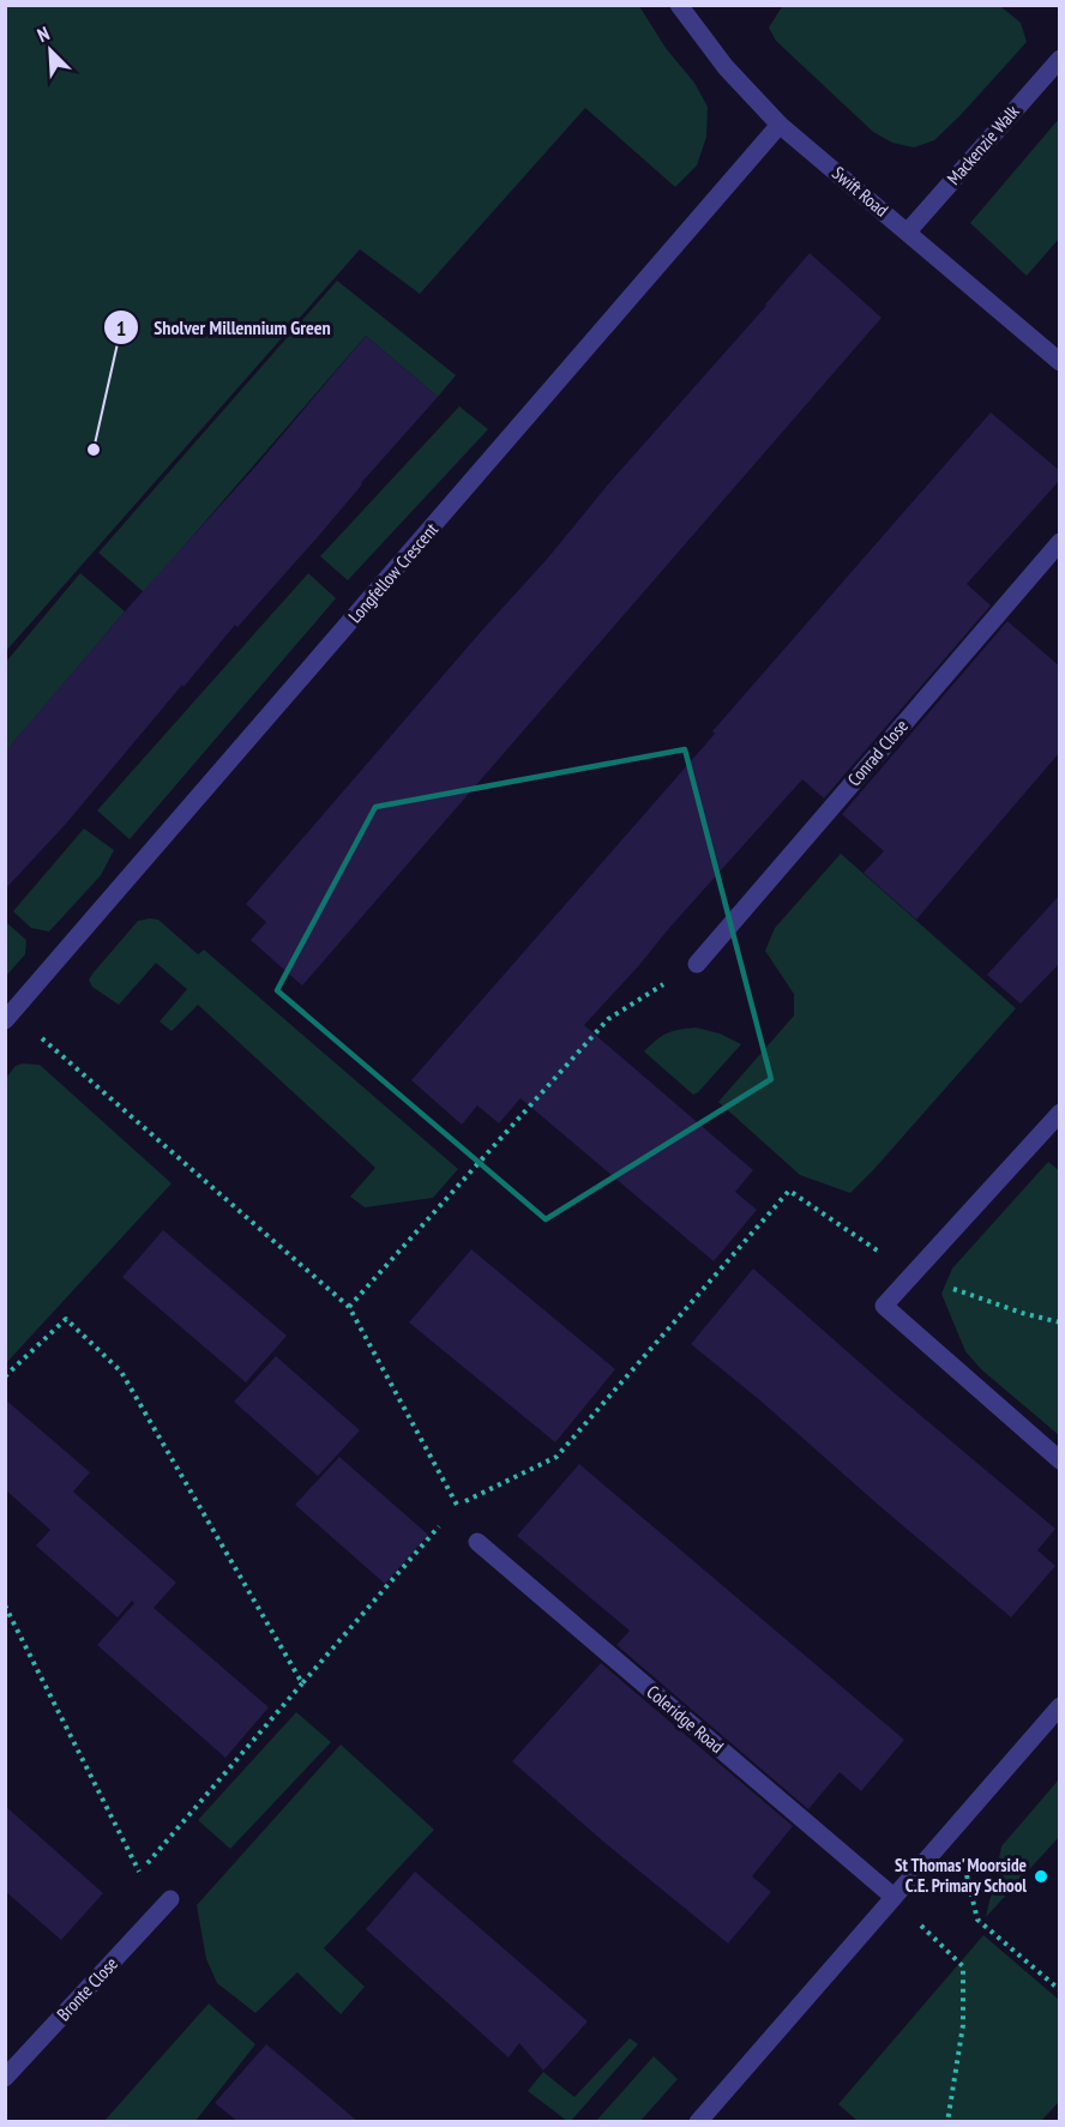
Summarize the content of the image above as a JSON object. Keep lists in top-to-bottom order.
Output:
{
  "streets": {
    "street": [
      "Mackenzie Walk",
      "Swift Road",
      "Longfellow Crescent",
      "Conrad Close",
      "Coleridge Road",
      "Bronte Close"
    ]
  },
  "crossings": [
    ["Mackenzie Walk", "Swift Road"],
    ["Swift Road", "Longfellow Crescent"]
  ],
  "places": ["Sholver Millennium Green", "St Thomas' Moorside C.E. Primary School"],
  "north": "top left"
}
